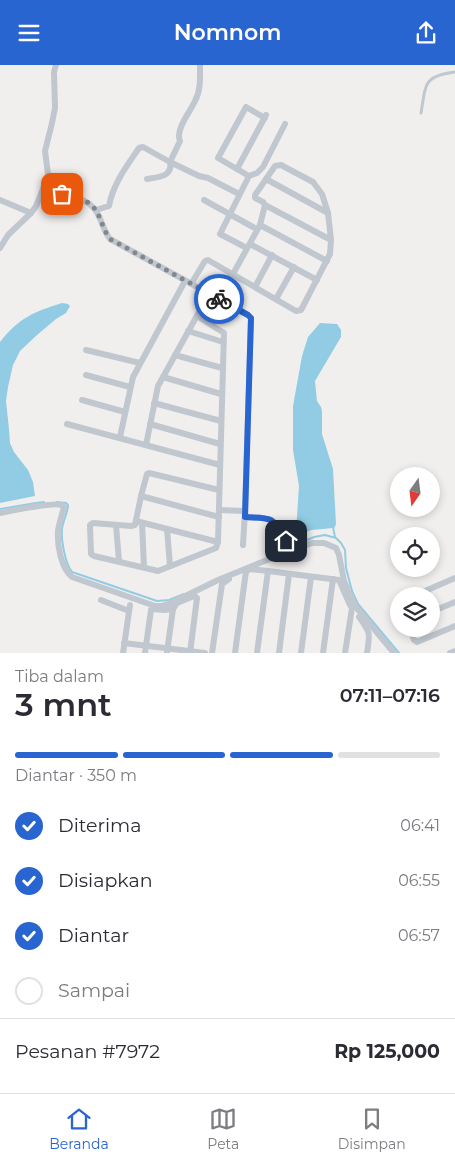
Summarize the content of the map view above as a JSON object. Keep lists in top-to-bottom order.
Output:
{
  "north": "bottom",
  "page": {
    "header": "Nomnom",
    "heading": ["3 mnt", "Tiba dalam", "07:11–07:16"],
    "panel": ["Pesanan #7972", "Rp 125,000"],
    "bar": "Diantar · 350 m",
    "list": [
      ["Diterima", "06:41"],
      ["Disiapkan", "06:55"],
      ["Diantar", "06:57"],
      "Sampai"
    ],
    "tabs": ["Beranda", "Peta", "Disimpan"]
  }
}
